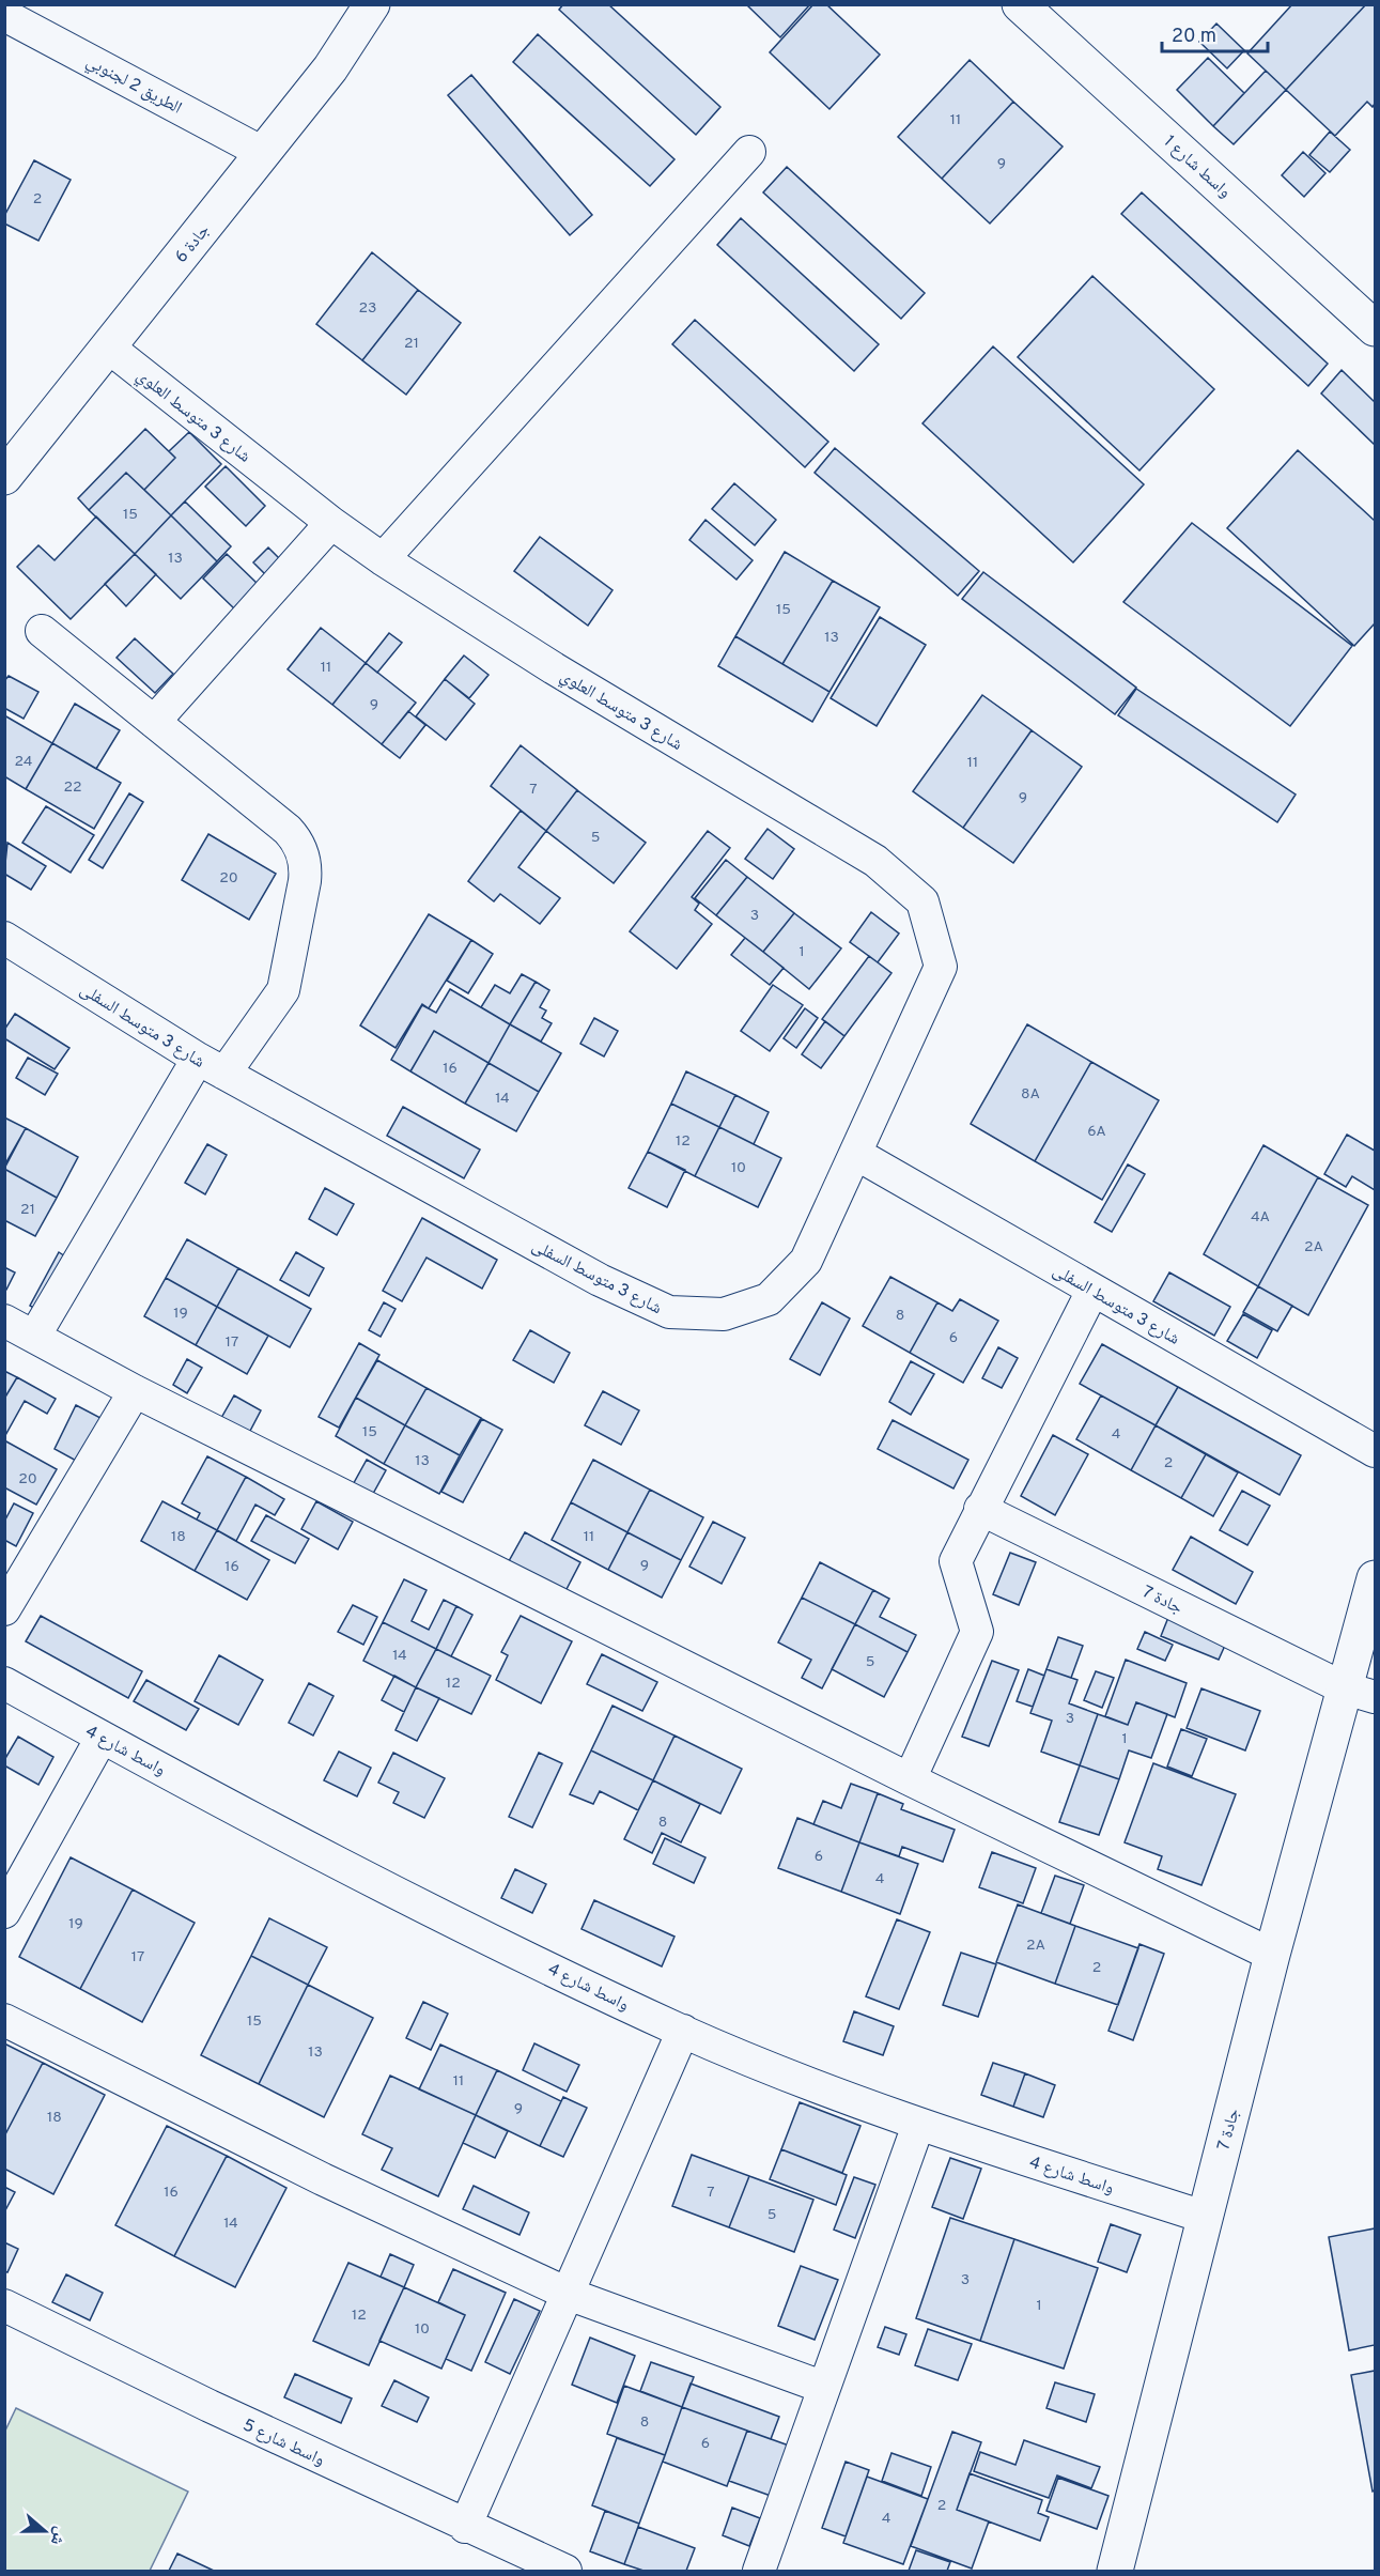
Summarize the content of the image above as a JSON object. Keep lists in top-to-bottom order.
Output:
{
  "streets": {
    "main road": ["واسط شارع 1", "جادة 6", "جادة 7"],
    "street": [
      "الطريق 2 لجنوبي",
      "شارع 3 متوسط العلوي",
      "شارع 3 متوسط السفلى",
      "واسط شارع 4",
      "واسط شارع 5"
    ]
  },
  "crossings": [
    ["الطريق 2 لجنوبي", "جادة 6"],
    ["جادة 6", "شارع 3 متوسط العلوي"],
    ["شارع 3 متوسط العلوي", "شارع 3 متوسط السفلى"],
    ["جادة 7", "واسط شارع 4"]
  ],
  "house_numbers": [
    "11",
    "9",
    "2",
    "23",
    "21",
    "15",
    "13",
    "15",
    "13",
    "11",
    "9",
    "24",
    "11",
    "22",
    "7",
    "9",
    "5",
    "20",
    "3",
    "1",
    "16",
    "8A",
    "14",
    "6A",
    "12",
    "10",
    "21",
    "4A",
    "2A",
    "19",
    "8",
    "6",
    "17",
    "15",
    "4",
    "13",
    "2",
    "20",
    "18",
    "11",
    "9",
    "16",
    "14",
    "5",
    "12",
    "3",
    "1",
    "8",
    "6",
    "4",
    "19",
    "2A",
    "17",
    "2",
    "15",
    "13",
    "11",
    "9",
    "18",
    "16",
    "7",
    "5",
    "14",
    "3",
    "1",
    "12",
    "10",
    "8",
    "6",
    "2",
    "4"
  ],
  "scale_bar": "20 m",
  "north": "right"
}
